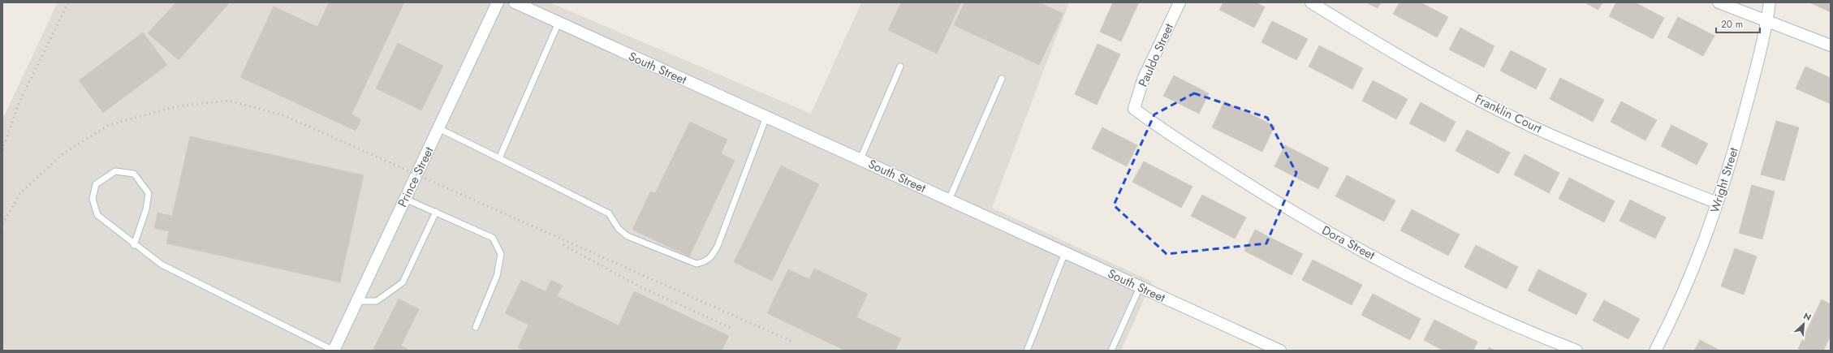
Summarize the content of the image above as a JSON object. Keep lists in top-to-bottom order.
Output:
{
  "streets": {
    "street": [
      "Pauldo Street",
      "South Street",
      "Franklin Court",
      "Prince Street",
      "Wright Street",
      "Dora Street"
    ]
  },
  "crossings": [
    ["Pauldo Street", "Dora Street"],
    ["Franklin Court", "Wright Street"]
  ],
  "scale_bar": "20 m",
  "north": "top right"
}
